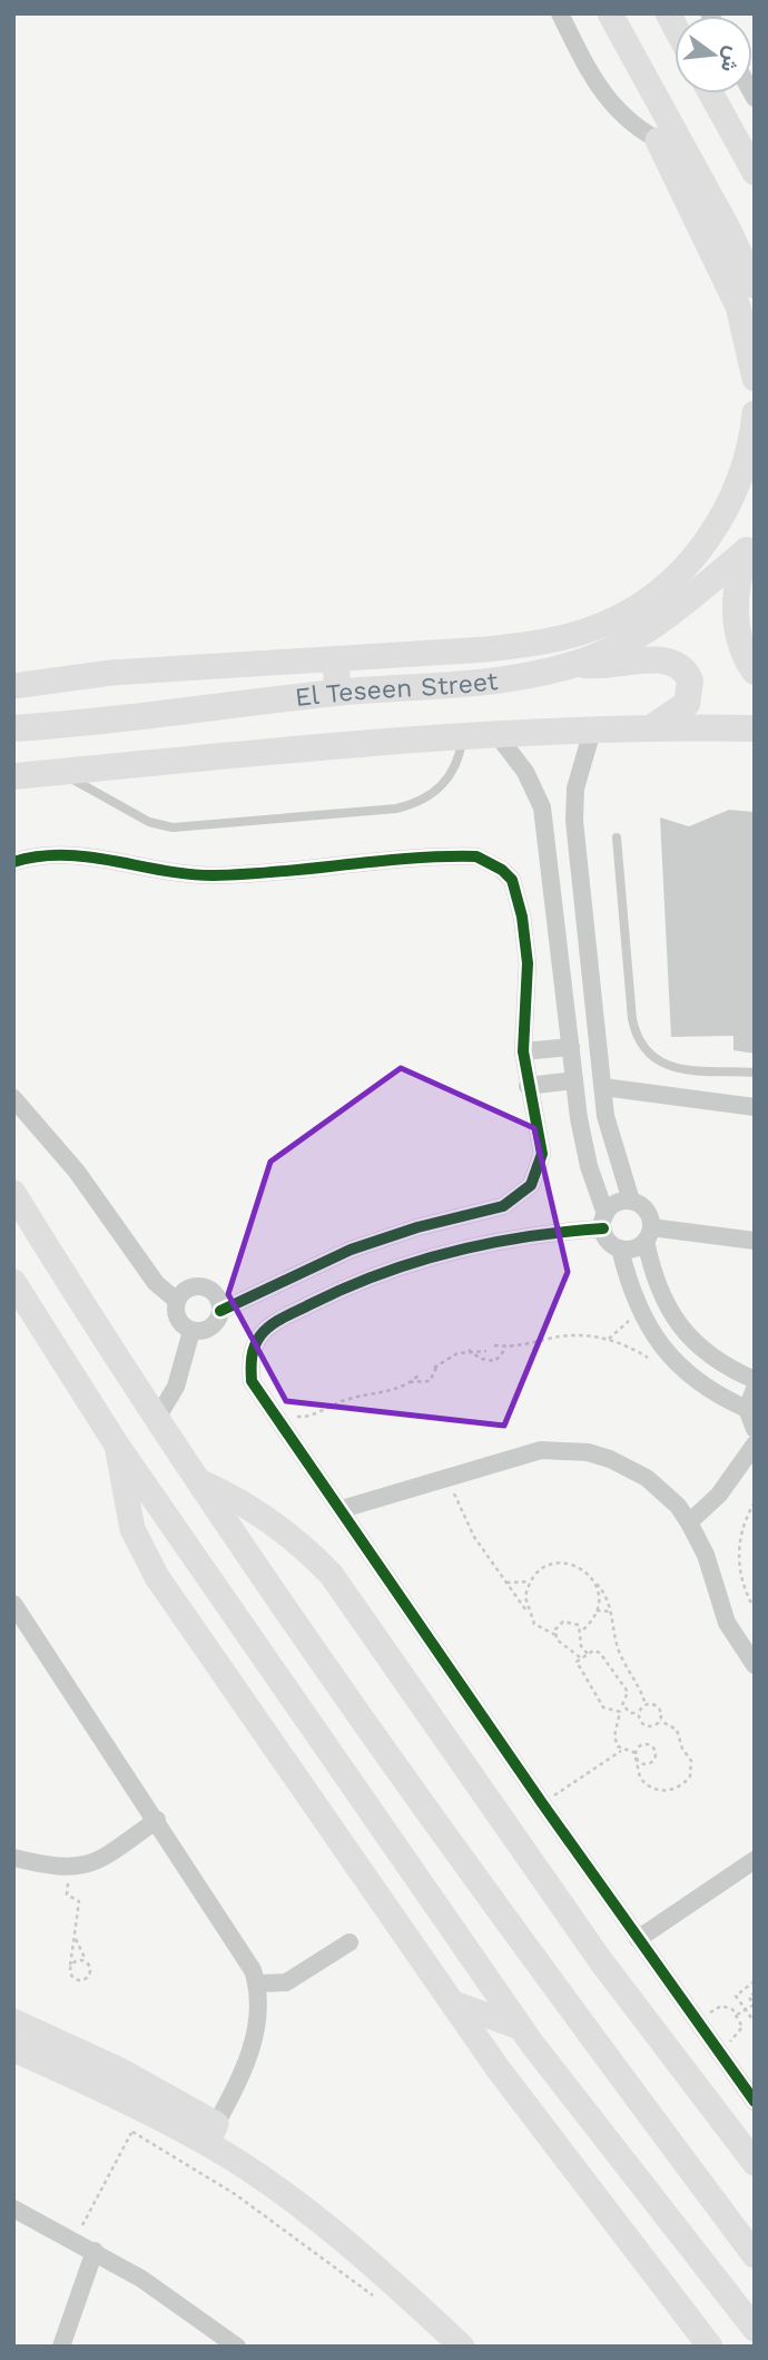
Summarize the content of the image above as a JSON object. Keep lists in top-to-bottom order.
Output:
{
  "streets": {
    "main road": ["El Teseen Street"]
  },
  "north": "right"
}
